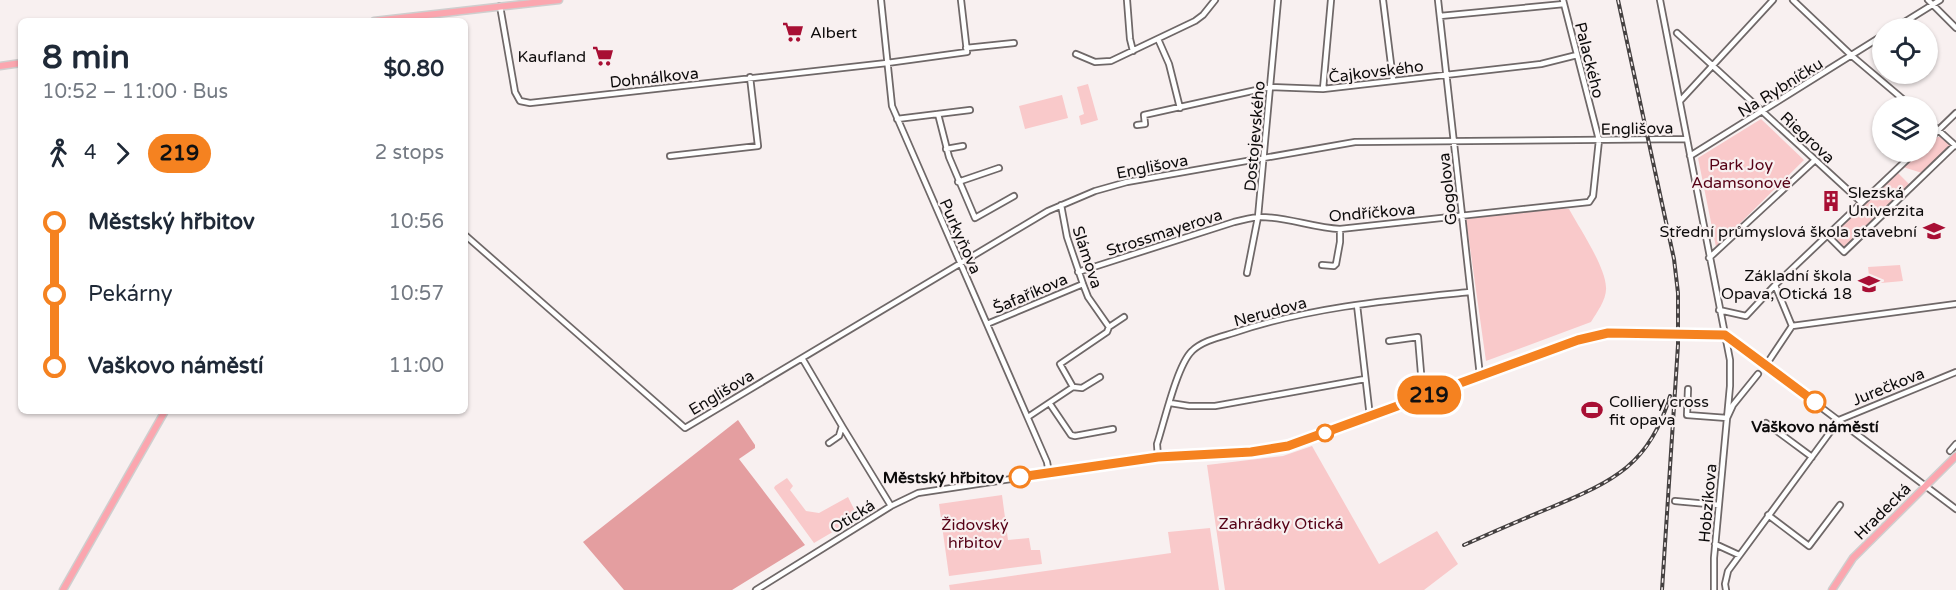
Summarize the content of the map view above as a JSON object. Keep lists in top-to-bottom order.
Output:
{
  "streets": {
    "main road": ["Hradecká"],
    "street": [
      "Palackého",
      "Čajkovského",
      "Dohnálkova",
      "Na Rybníčku",
      "Englišova",
      "Dostojevského",
      "Riegrova",
      "Gogolova",
      "Ondříčkova",
      "Strossmayerova",
      "Purkyňova",
      "Slámova",
      "Šafaříkova",
      "Nerudova",
      "Jurečkova",
      "Hobzíkova",
      "Otická"
    ]
  },
  "crossings": [
    ["Palackého", "Čajkovského"],
    ["Palackého", "Englišova"],
    ["Palackého", "Ondříčkova"],
    ["Čajkovského", "Dostojevského"],
    ["Čajkovského", "Gogolova"],
    ["Dohnálkova", "Purkyňova"],
    ["Na Rybníčku", "Riegrova"],
    ["Na Rybníčku", "Hobzíkova"],
    ["Englišova", "Dostojevského"],
    ["Englišova", "Gogolova"],
    ["Englišova", "Purkyňova"],
    ["Englišova", "Slámova"],
    ["Englišova", "Hobzíkova"],
    ["Dostojevského", "Ondříčkova"],
    ["Dostojevského", "Strossmayerova"],
    ["Gogolova", "Ondříčkova"],
    ["Gogolova", "Nerudova"],
    ["Gogolova", "Otická"],
    ["Ondříčkova", "Strossmayerova"],
    ["Strossmayerova", "Slámova"],
    ["Purkyňova", "Šafaříkova"],
    ["Purkyňova", "Otická"],
    ["Slámova", "Šafaříkova"],
    ["Nerudova", "Otická"],
    ["Hobzíkova", "Otická"]
  ],
  "parks": ["Park Joy Adamsonové", "Zahrádky Otická", "Židovský hřbitov"],
  "places": {
    "supermarket": ["Albert", "Kaufland"],
    "building": ["Slezská Univerzita"],
    "school or university": ["Střední průmyslová škola stavební", "Základní škola Opava, Otická 18"],
    "other": ["Vaškovo náměstí", "Městský hřbitov"],
    "sports": ["Colliery cross fit opava"]
  },
  "lines": ["bus line 219"],
  "page": {
    "on_map": "219",
    "heading": ["8 min", "10:52 – 11:00 · Bus", "$0.80"],
    "legs": ["4", "219", "2 stops"],
    "list": [
      {
        "name": "Městský hřbitov",
        "value": "10:56"
      },
      {
        "name": "Pekárny",
        "value": "10:57"
      },
      {
        "name": "Vaškovo náměstí",
        "value": "11:00"
      }
    ]
  }
}
